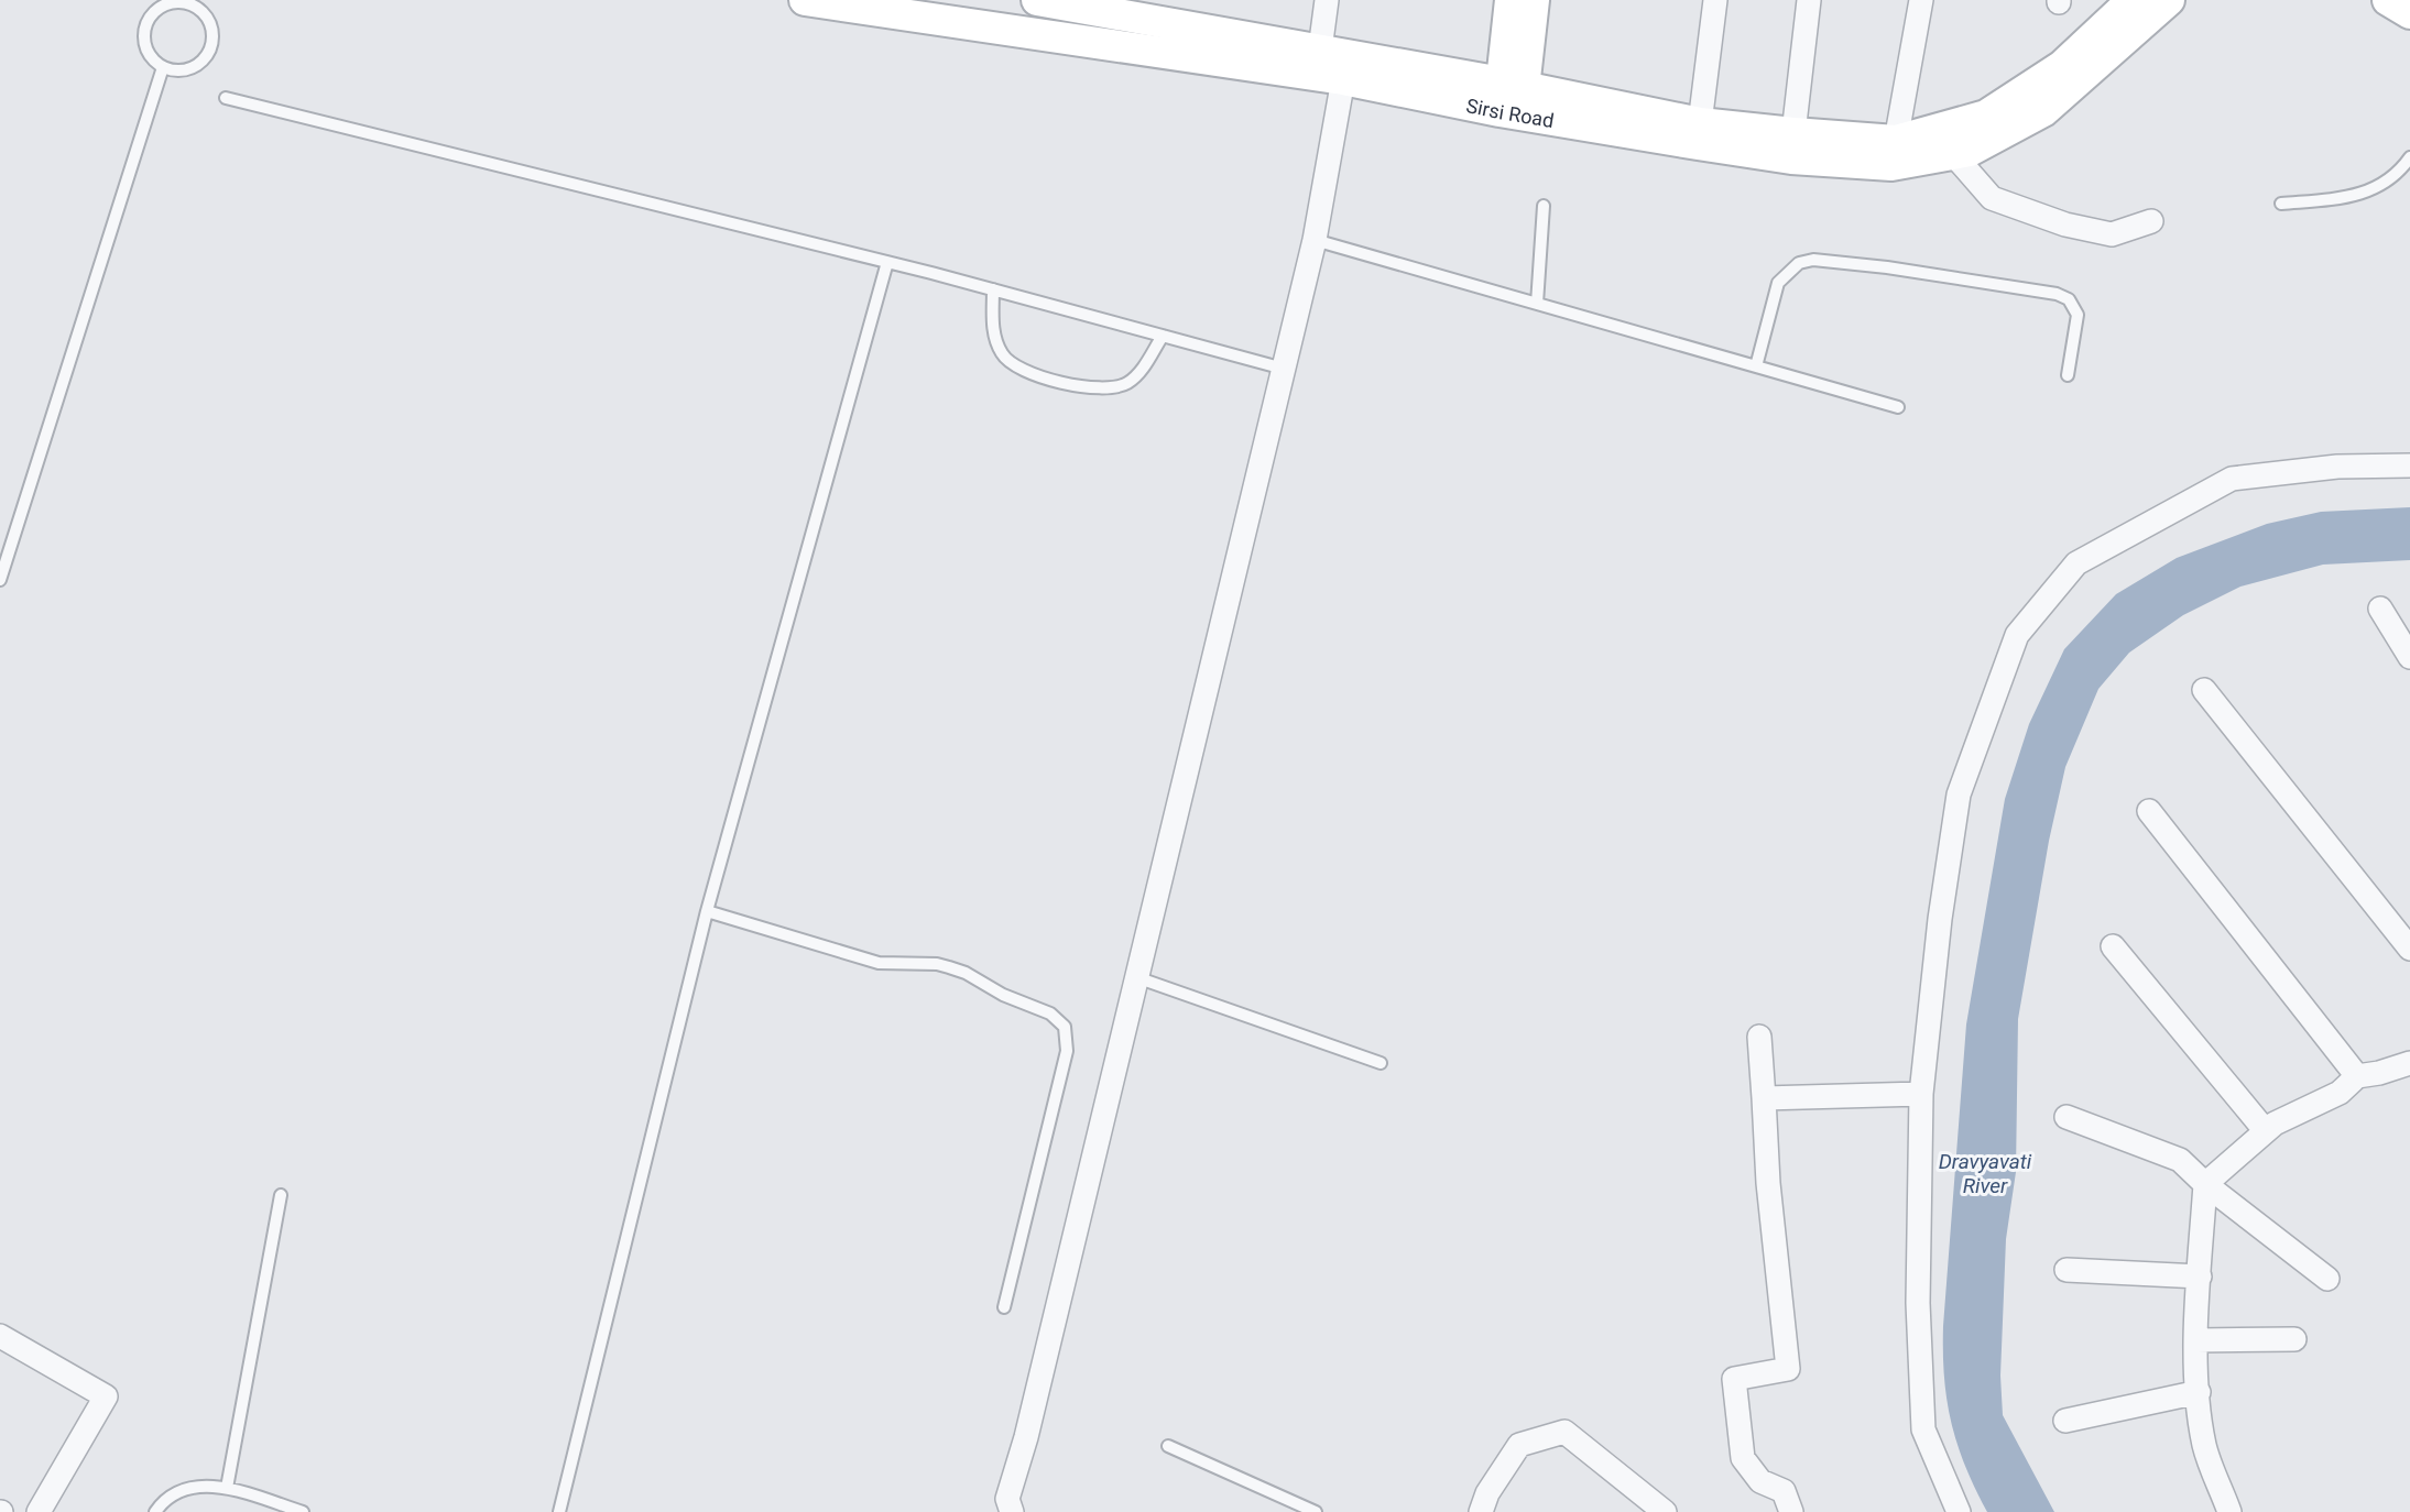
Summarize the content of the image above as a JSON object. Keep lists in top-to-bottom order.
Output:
{
  "streets": {
    "street": ["Sirsi Road"]
  },
  "water": ["Dravyavati River"]
}
